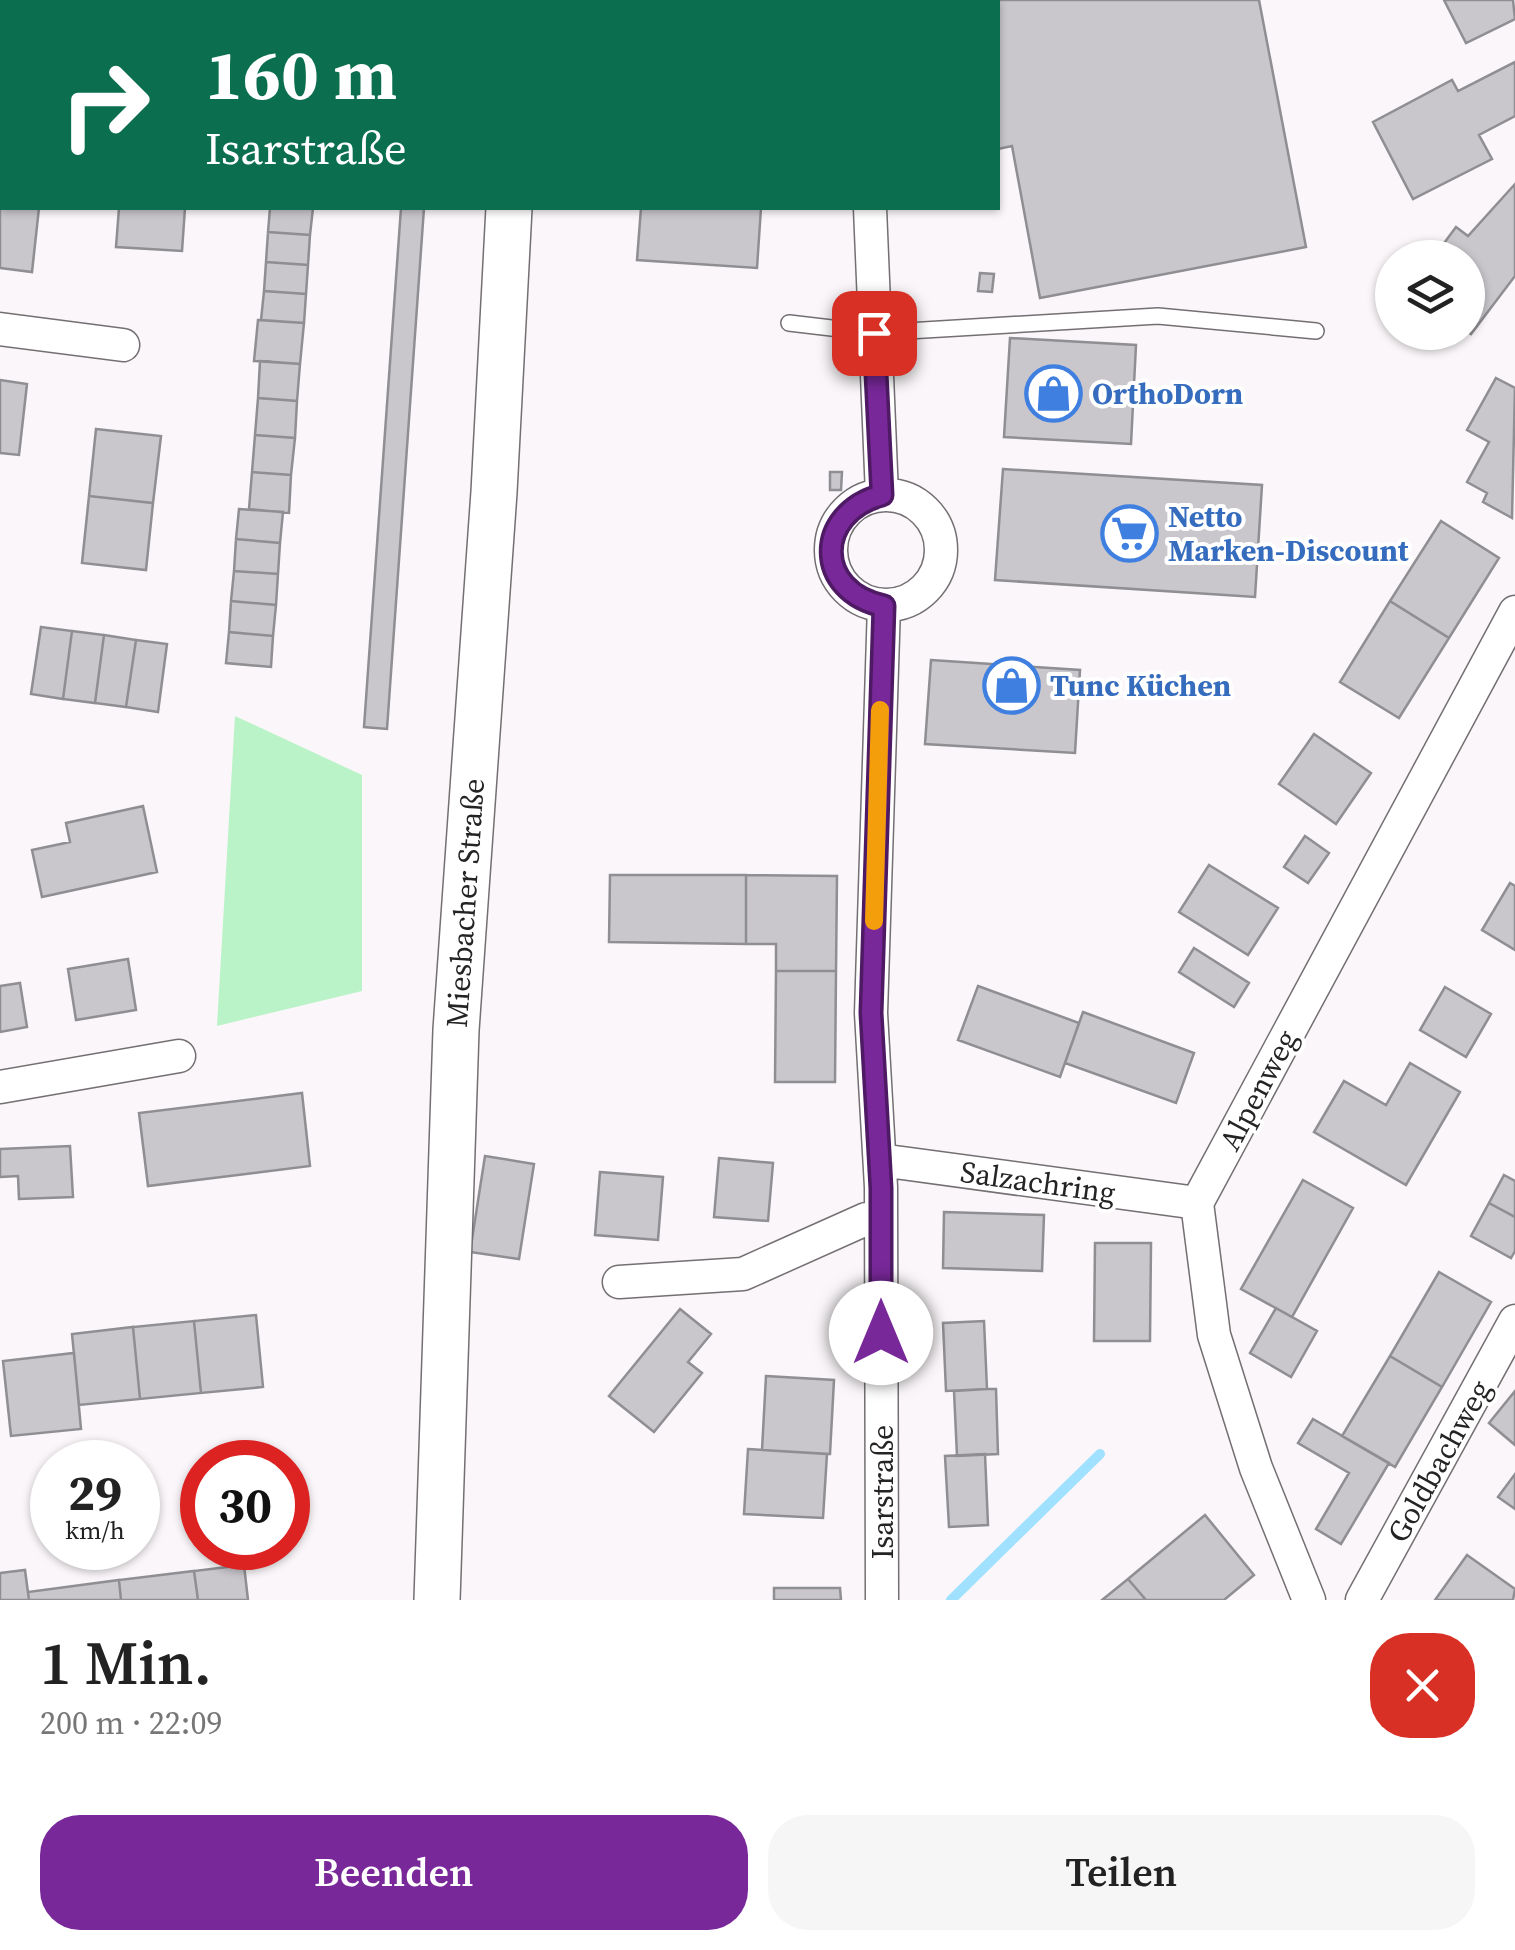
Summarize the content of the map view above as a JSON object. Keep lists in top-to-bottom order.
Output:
{
  "streets": {
    "main road": ["Miesbacher Straße"],
    "street": [
      "Alpenweg",
      "Salzachring",
      "Goldbachweg",
      "Isarstraße"
    ]
  },
  "crossings": [
    ["Alpenweg", "Salzachring"],
    ["Salzachring", "Isarstraße"]
  ],
  "places": {
    "shop": ["OrthoDorn", "Tunc Küchen"],
    "supermarket": ["Netto Marken-Discount"]
  },
  "page": {
    "turn": ["160 m", "Isarstraße"],
    "speed": "29 km/h",
    "limit": "30",
    "heading": ["1 Min.", "200 m · 22:09"],
    "buttons": ["Beenden", "Teilen"]
  }
}
